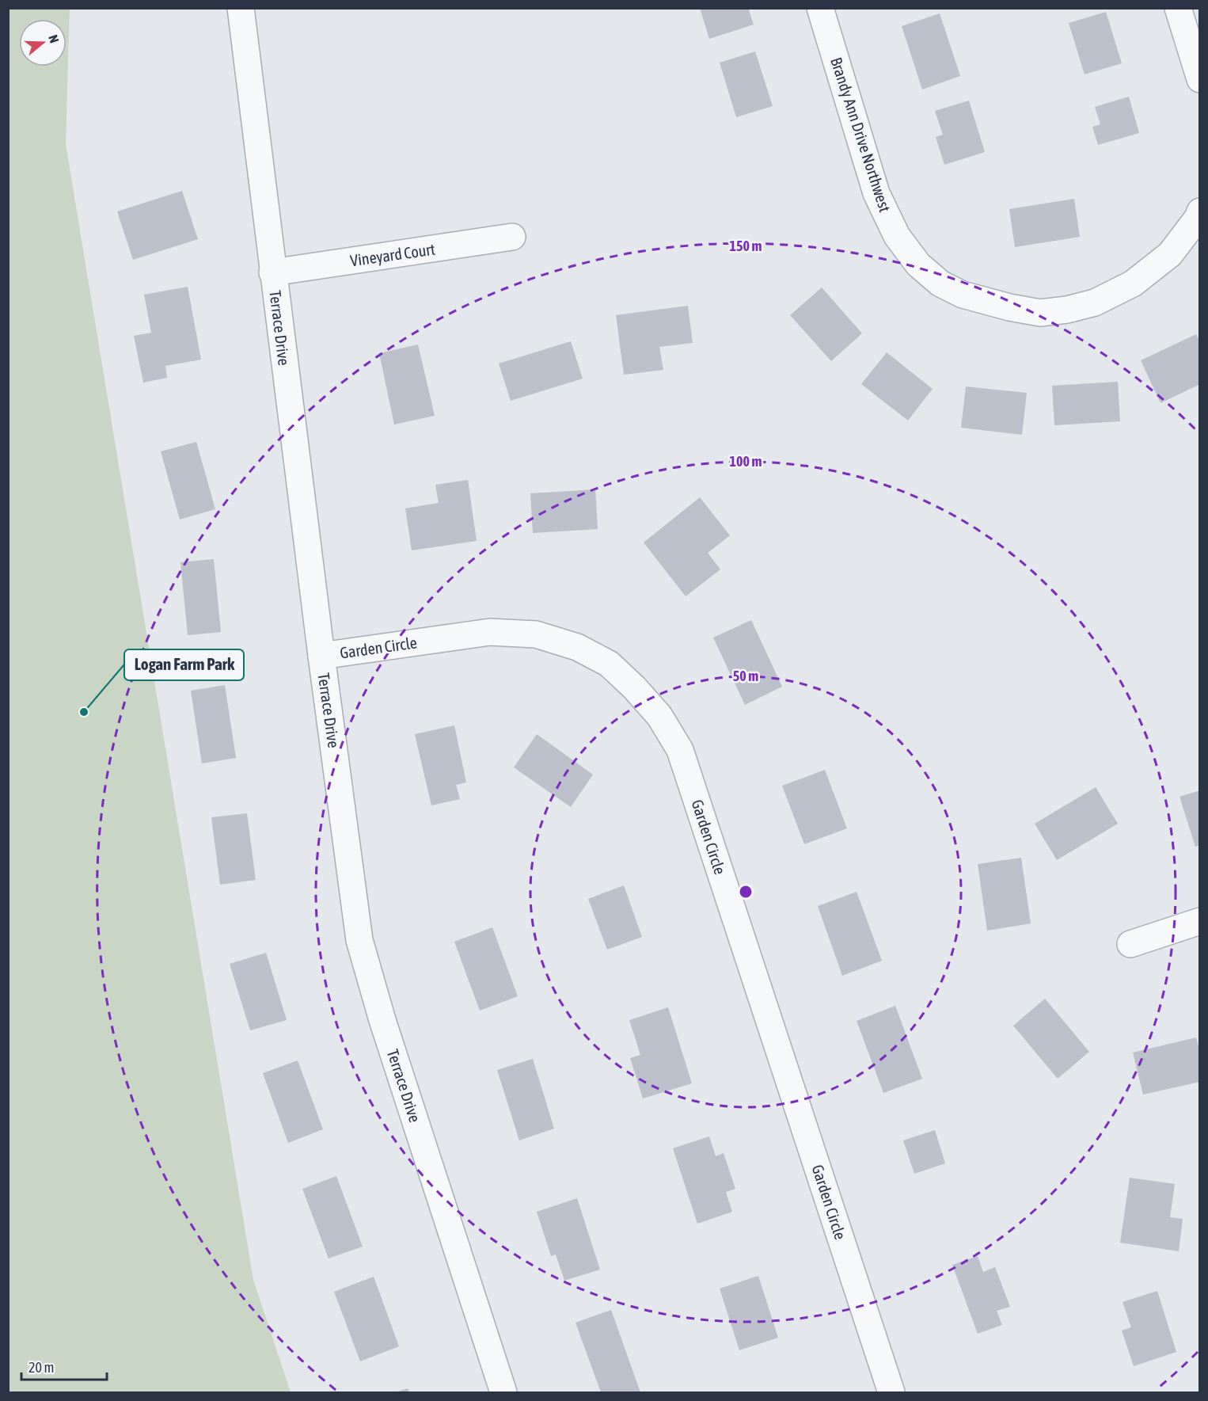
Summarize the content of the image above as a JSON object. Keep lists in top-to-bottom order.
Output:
{
  "streets": {
    "street": [
      "Brandy Ann Drive Northwest",
      "Vineyard Court",
      "Terrace Drive",
      "Garden Circle"
    ]
  },
  "crossings": [
    ["Vineyard Court", "Terrace Drive"],
    ["Terrace Drive", "Garden Circle"]
  ],
  "places": ["Logan Farm Park"],
  "scale_bar": "20 m",
  "north": "right",
  "rings": ["150 m", "100 m", "50 m"]
}
